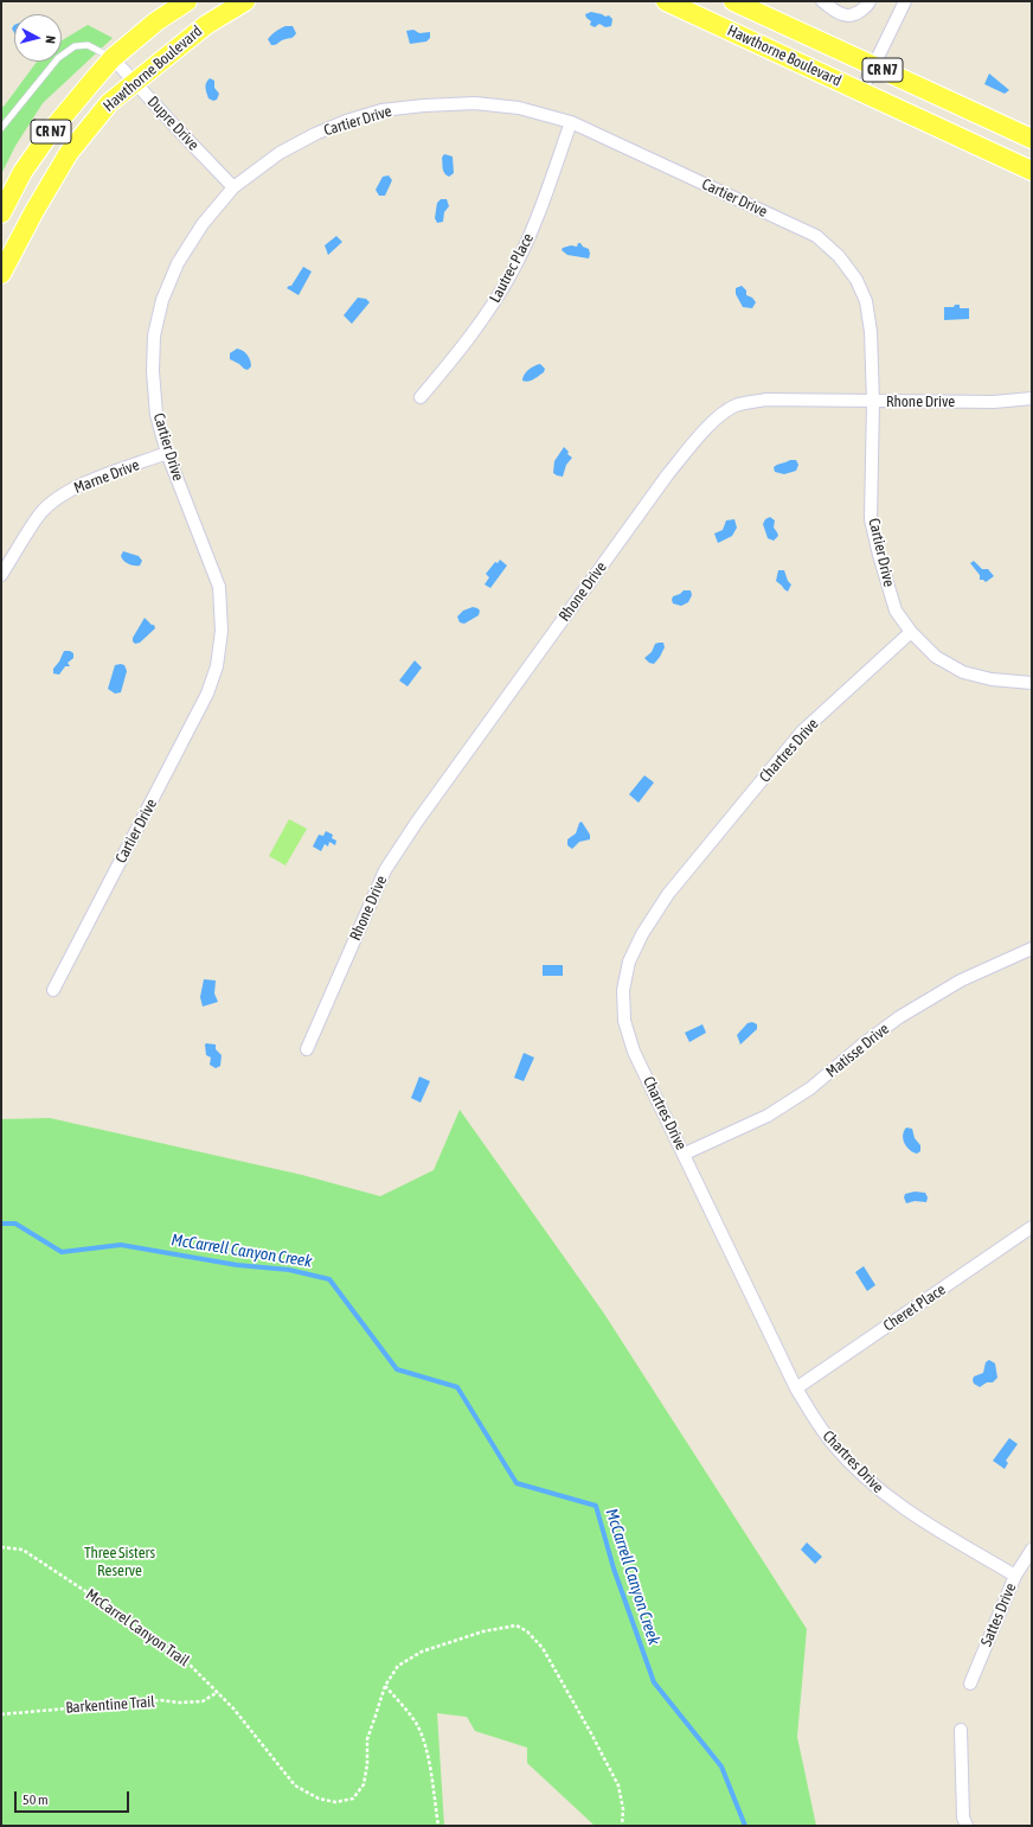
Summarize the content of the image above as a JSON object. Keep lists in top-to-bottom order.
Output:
{
  "streets": {
    "main road": ["Hawthorne Boulevard", "CR N7"],
    "street": [
      "Cartier Drive",
      "Dupre Drive",
      "Lautrec Place",
      "Rhone Drive",
      "Marne Drive",
      "Chartres Drive",
      "Matisse Drive",
      "Cheret Place",
      "Sattes Drive"
    ],
    "path": ["McCarrel Canyon Trail", "Barkentine Trail"]
  },
  "crossings": [
    ["Hawthorne Boulevard", "Dupre Drive"],
    ["Cartier Drive", "Dupre Drive"],
    ["Cartier Drive", "Lautrec Place"],
    ["Cartier Drive", "Rhone Drive"],
    ["Cartier Drive", "Marne Drive"],
    ["Cartier Drive", "Chartres Drive"],
    ["Chartres Drive", "Matisse Drive"],
    ["Chartres Drive", "Cheret Place"],
    ["Chartres Drive", "Sattes Drive"],
    ["McCarrel Canyon Trail", "Barkentine Trail"]
  ],
  "water": ["McCarrell Canyon Creek"],
  "parks": ["Three Sisters Reserve"],
  "scale_bar": "50 m",
  "north": "right"
}
